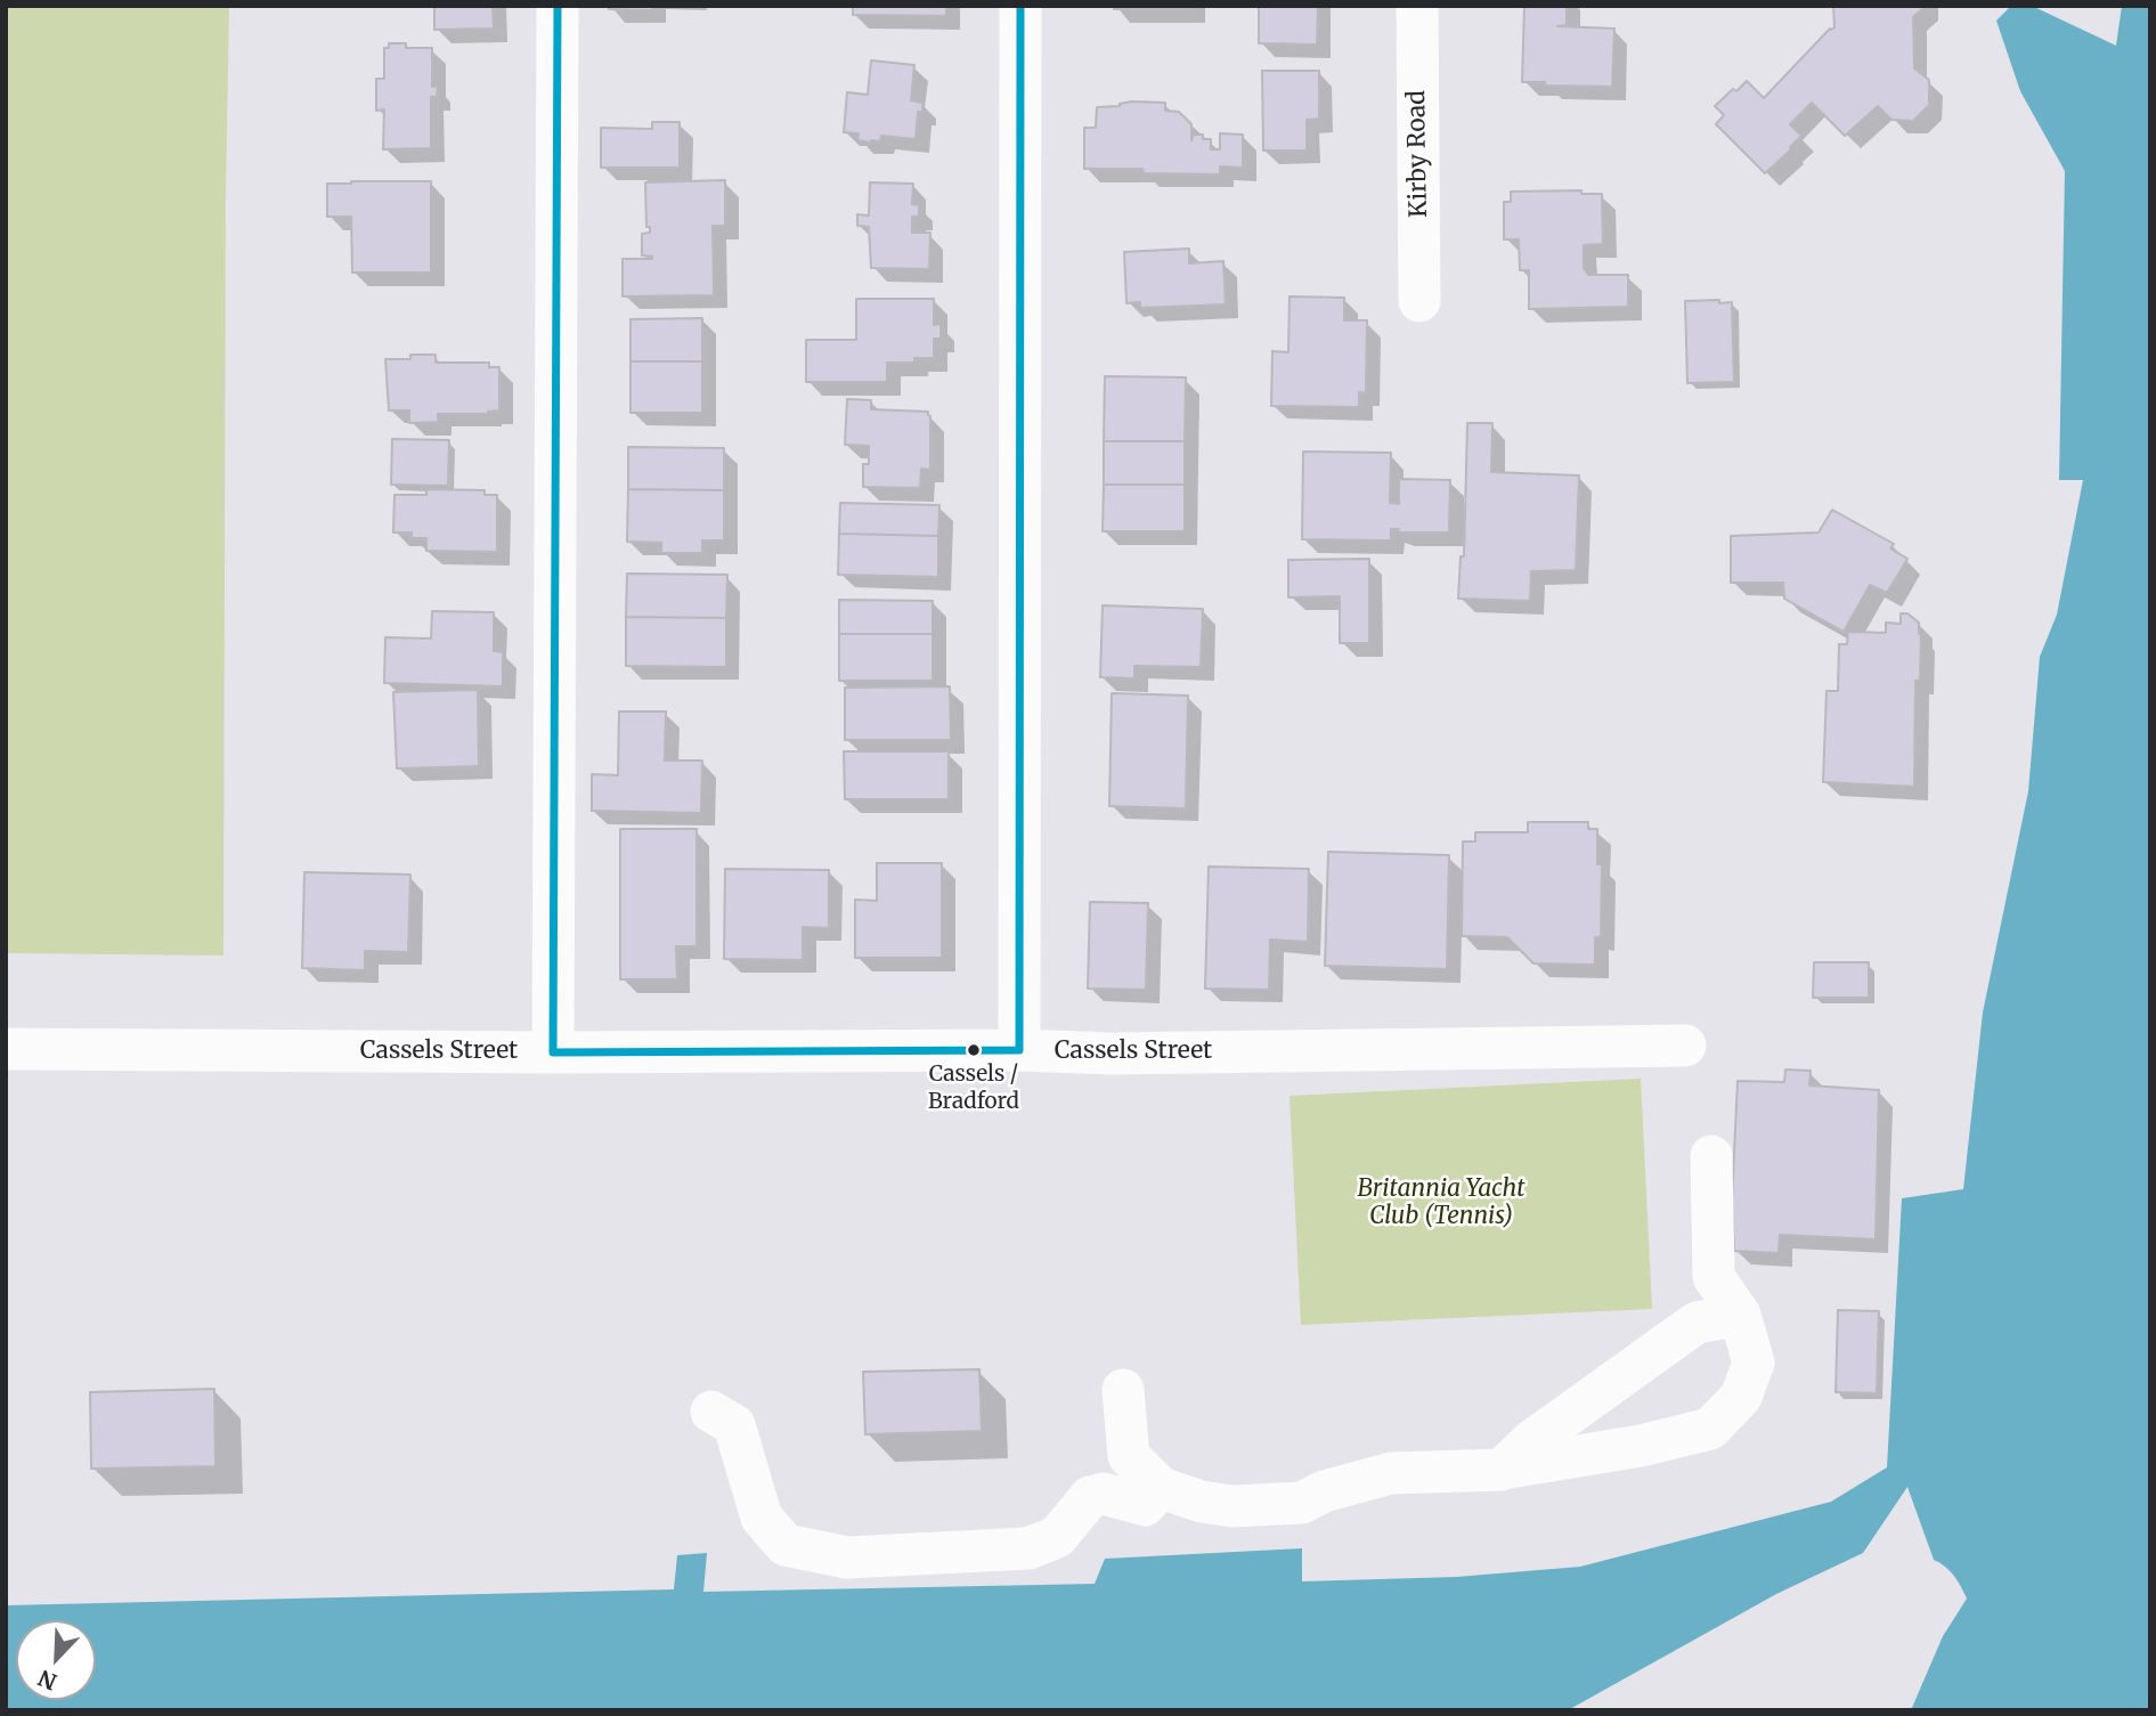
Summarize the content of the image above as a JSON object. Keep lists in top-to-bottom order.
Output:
{
  "streets": {
    "street": ["Kirby Road", "Cassels Street"]
  },
  "parks": ["Britannia Yacht Club (Tennis)"],
  "places": ["Cassels / Bradford"],
  "north": "bottom left"
}
